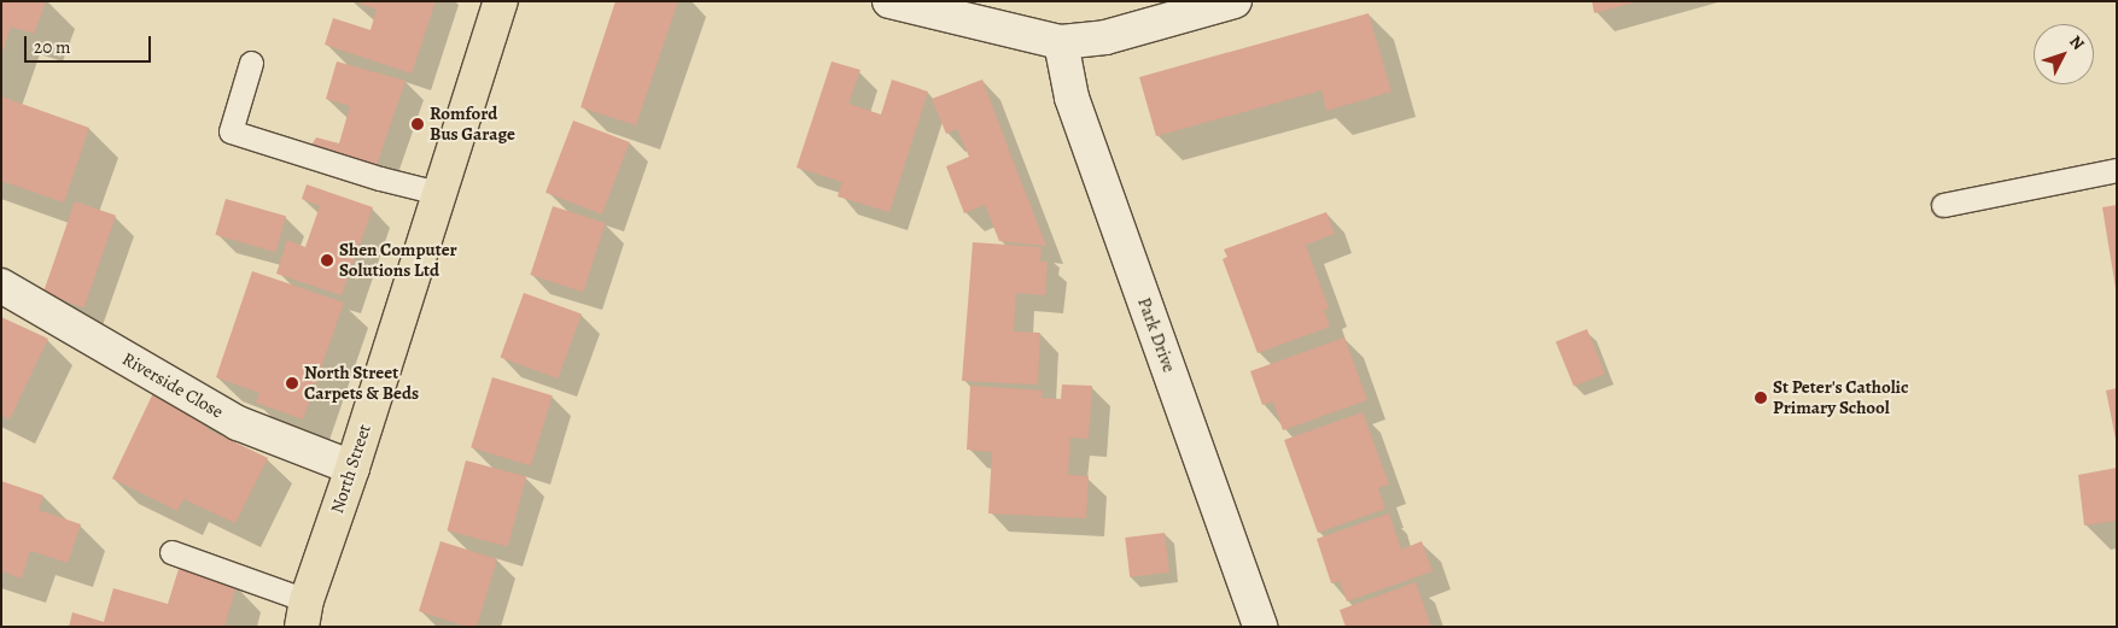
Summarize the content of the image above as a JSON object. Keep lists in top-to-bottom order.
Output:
{
  "streets": {
    "main road": ["North Street"],
    "street": ["Park Drive", "Riverside Close"]
  },
  "crossings": [
    ["Riverside Close", "North Street"]
  ],
  "places": [
    "Romford Bus Garage",
    "Shen Computer Solutions Ltd",
    "North Street Carpets & Beds",
    "St Peter's Catholic Primary School"
  ],
  "scale_bar": "20 m",
  "north": "top right"
}
